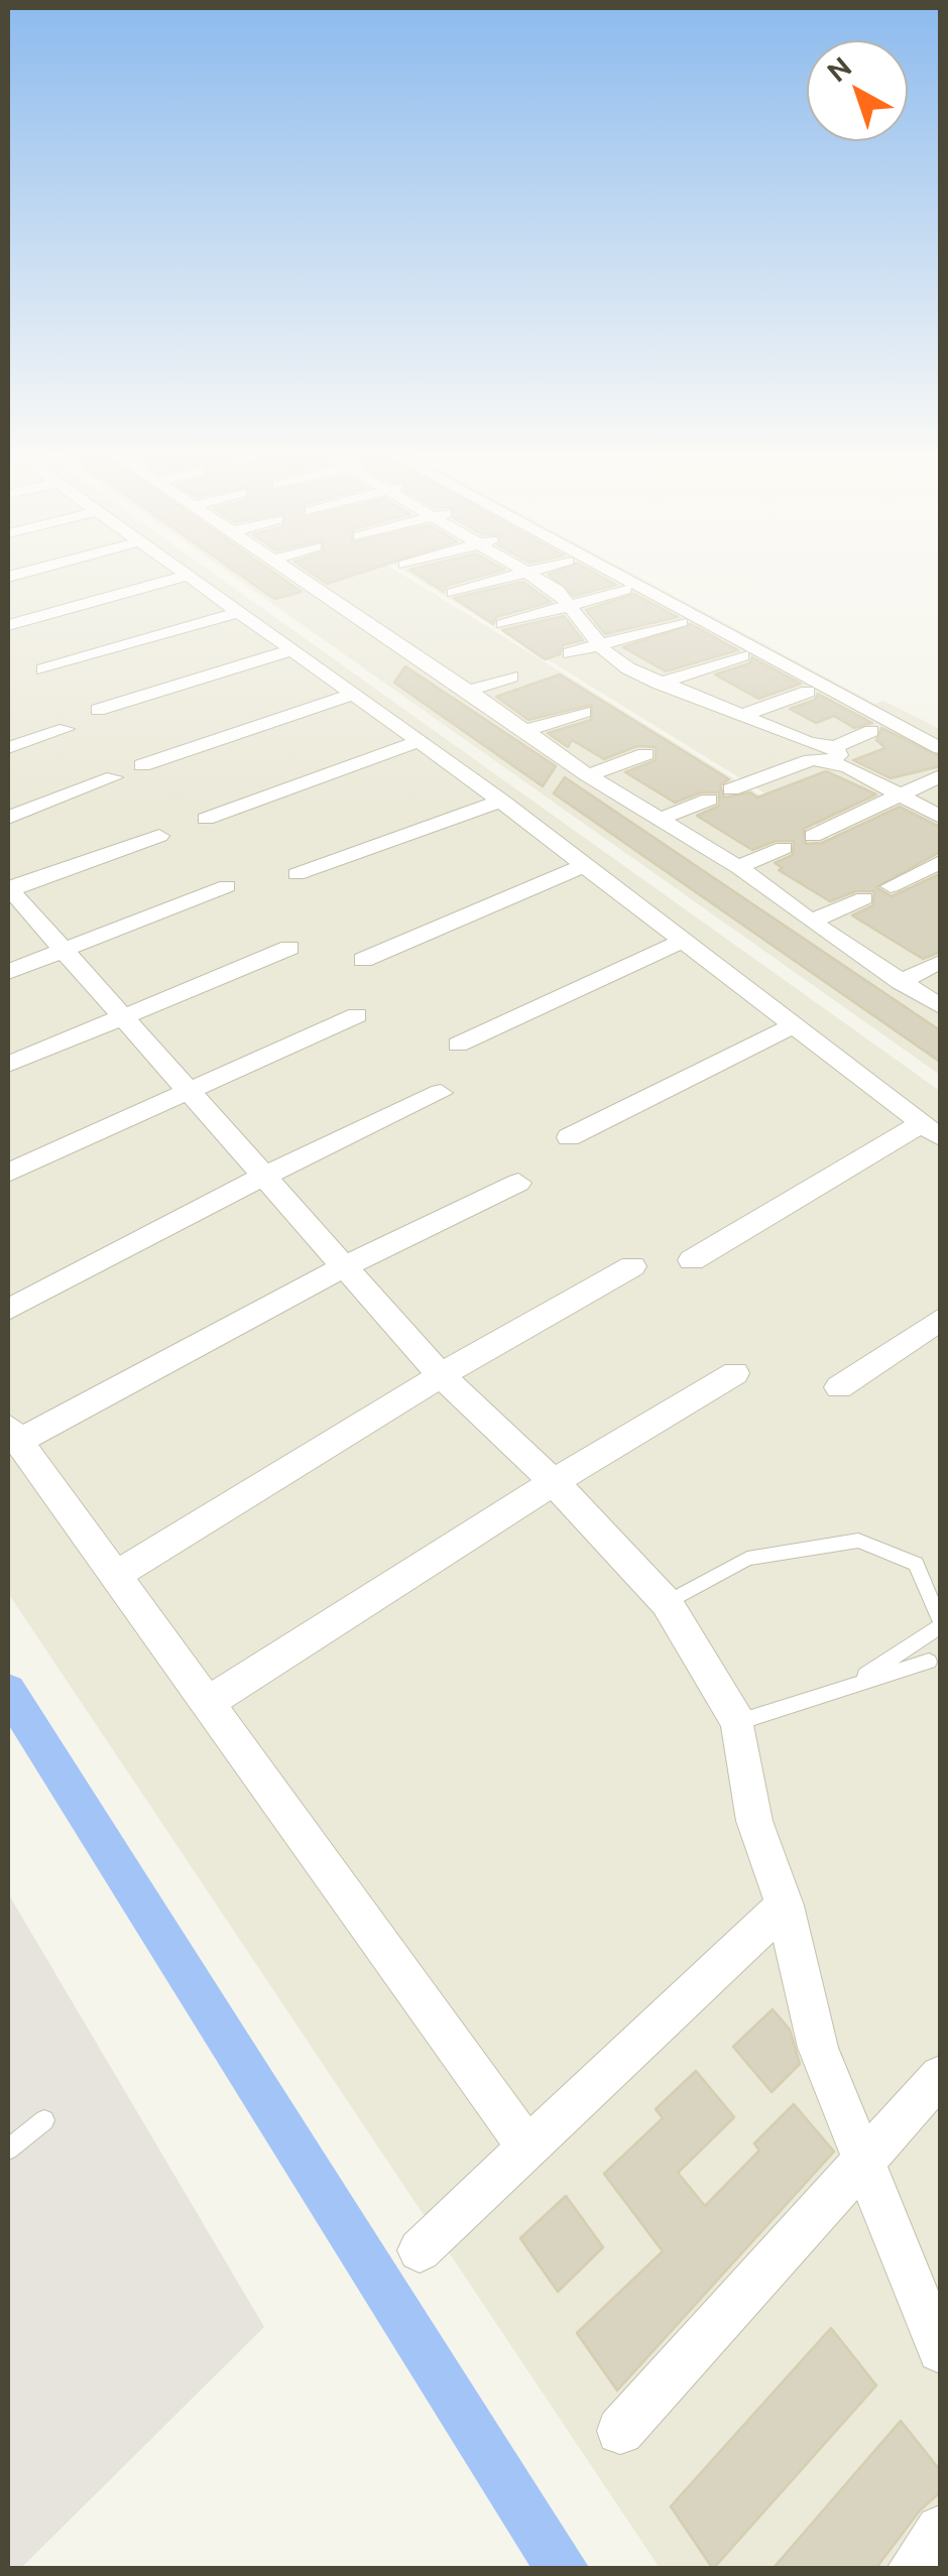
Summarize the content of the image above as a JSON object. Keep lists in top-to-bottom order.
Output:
{
  "north": "top left"
}
